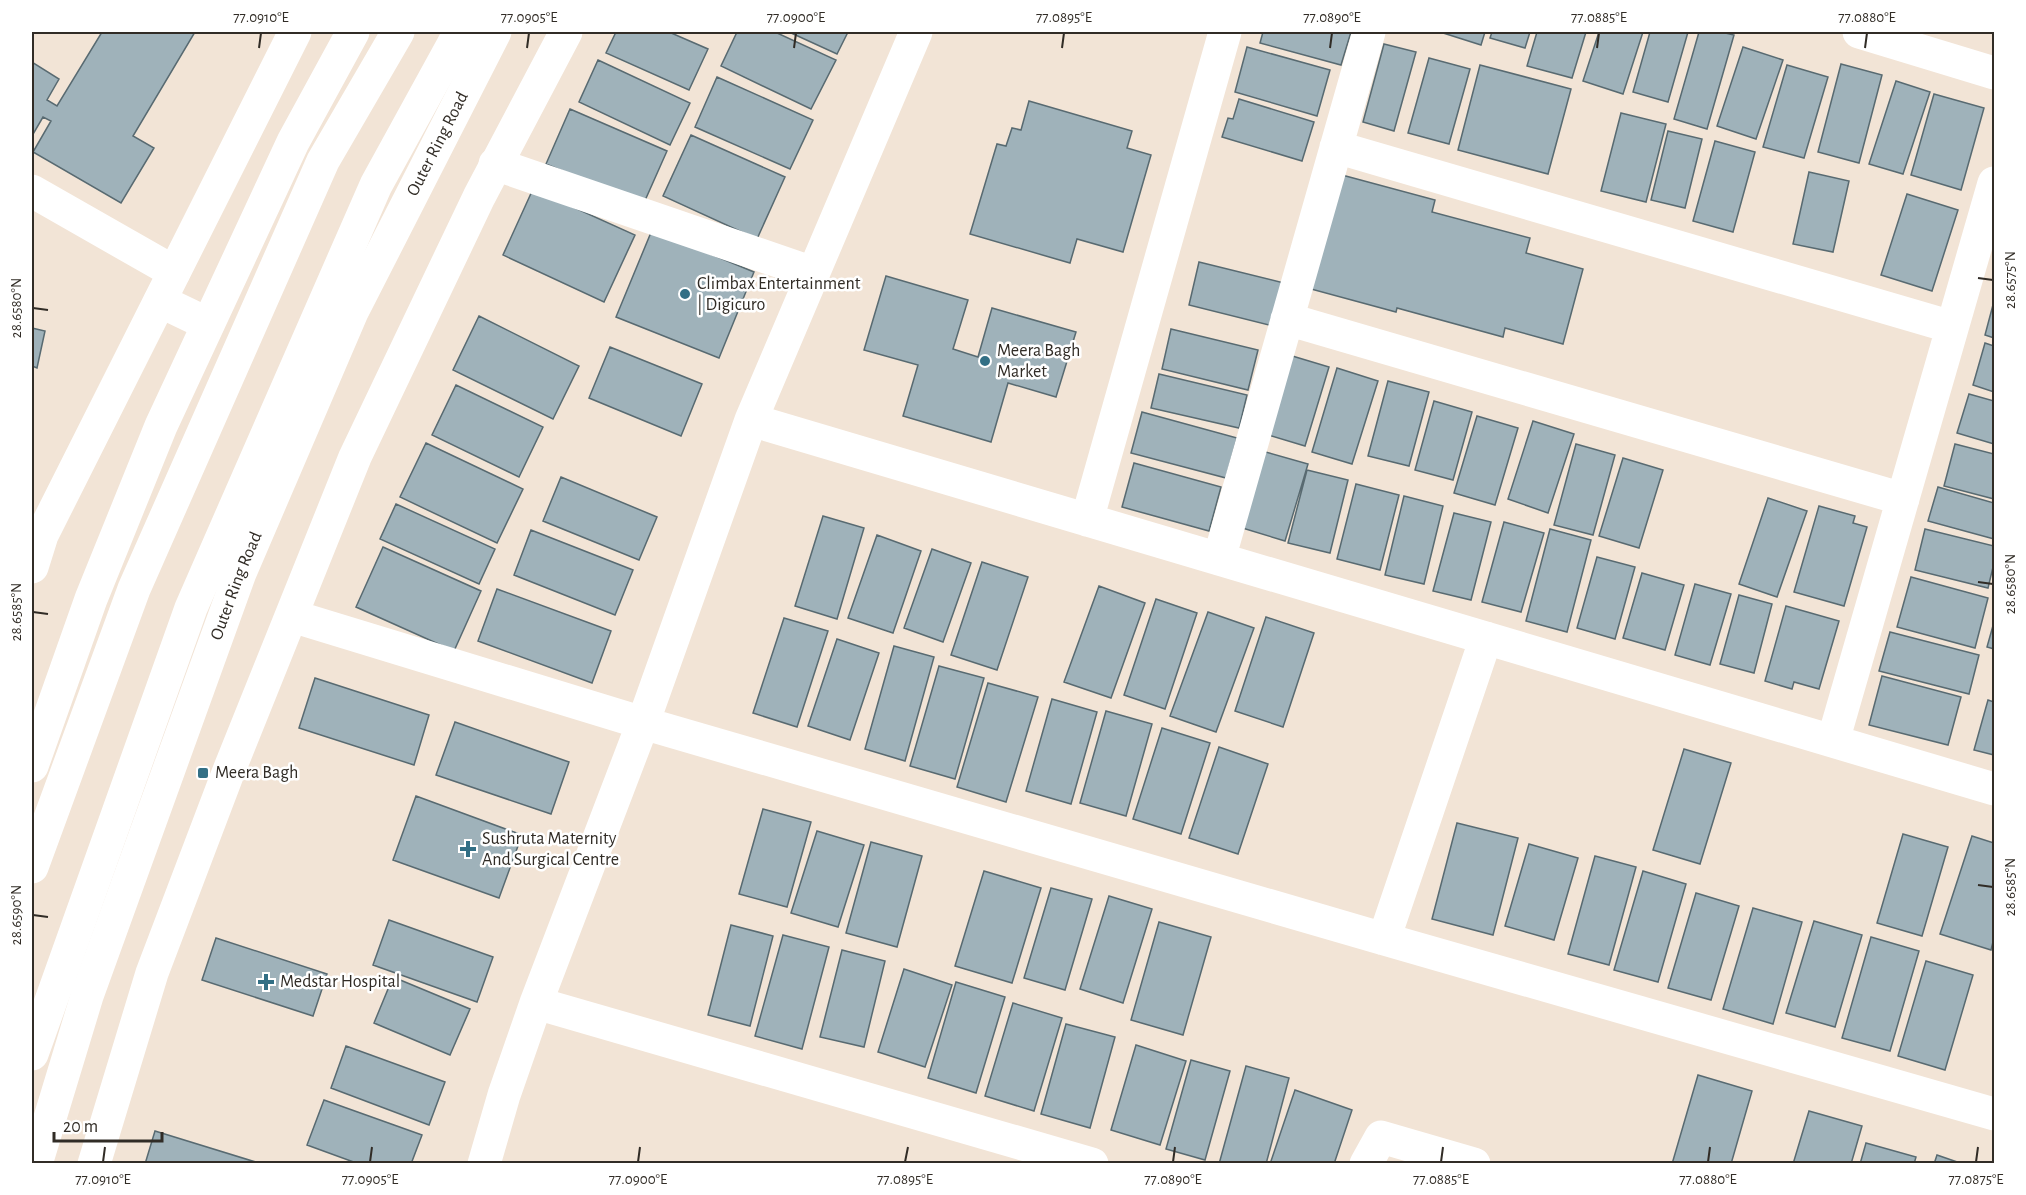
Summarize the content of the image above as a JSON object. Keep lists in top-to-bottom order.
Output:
{
  "streets": {
    "street": ["Outer Ring Road"]
  },
  "places": {
    "other": ["Climbax Entertainment | Digicuro", "Meera Bagh Market"],
    "transit": ["Meera Bagh"],
    "health": ["Sushruta Maternity And Surgical Centre", "Medstar Hospital"]
  },
  "scale_bar": "20 m",
  "coordinates": [
    "77.0910°E",
    "77.0905°E",
    "77.0900°E",
    "77.0895°E",
    "77.0890°E",
    "77.0885°E",
    "77.0880°E",
    "28.6575°N",
    "28.6580°N",
    "28.6585°N",
    "28.6590°N",
    "77.0875°E"
  ]
}
